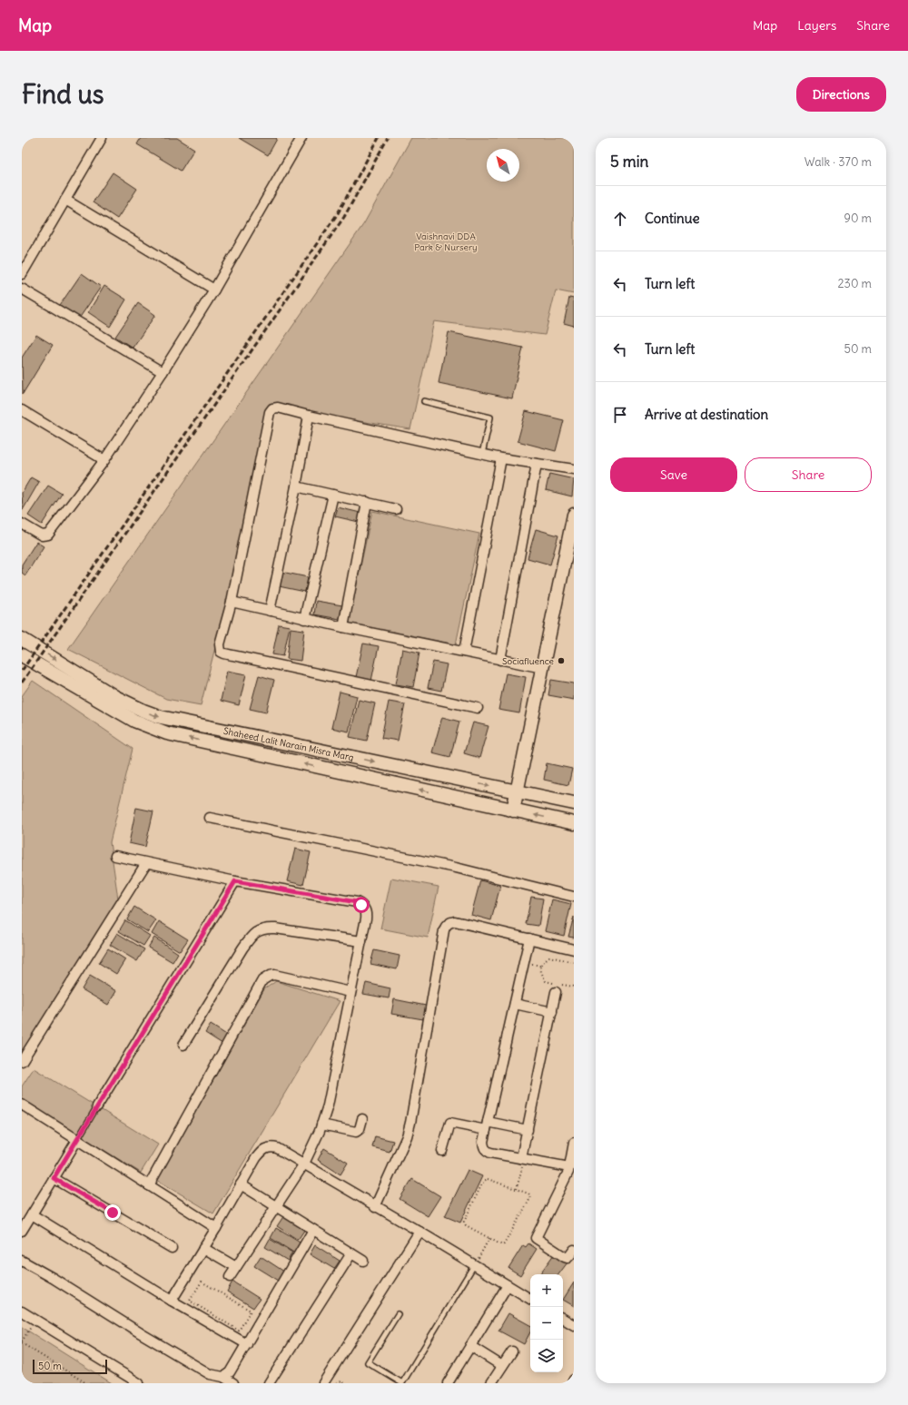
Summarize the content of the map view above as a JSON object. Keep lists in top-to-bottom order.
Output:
{
  "streets": {
    "street": ["Shaheed Lalit Narain Misra Marg"]
  },
  "parks": ["Vaishnavi DDA Park & Nursery"],
  "places": ["Sociafluence"],
  "scale_bar": "50 m",
  "north": "top left",
  "page": {
    "header": "Map",
    "nav": ["Map", "Layers", "Share"],
    "buttons": [
      "Directions",
      ["Save", "Share"]
    ],
    "title": "Find us",
    "heading": ["5 min", "Walk · 370 m"],
    "list": [
      ["Continue", "90 m"],
      ["Turn left", "230 m"],
      ["Turn left", "50 m"],
      "Arrive at destination"
    ],
    "map_buttons": ["+", "−"],
    "scale": "50 m"
  }
}
